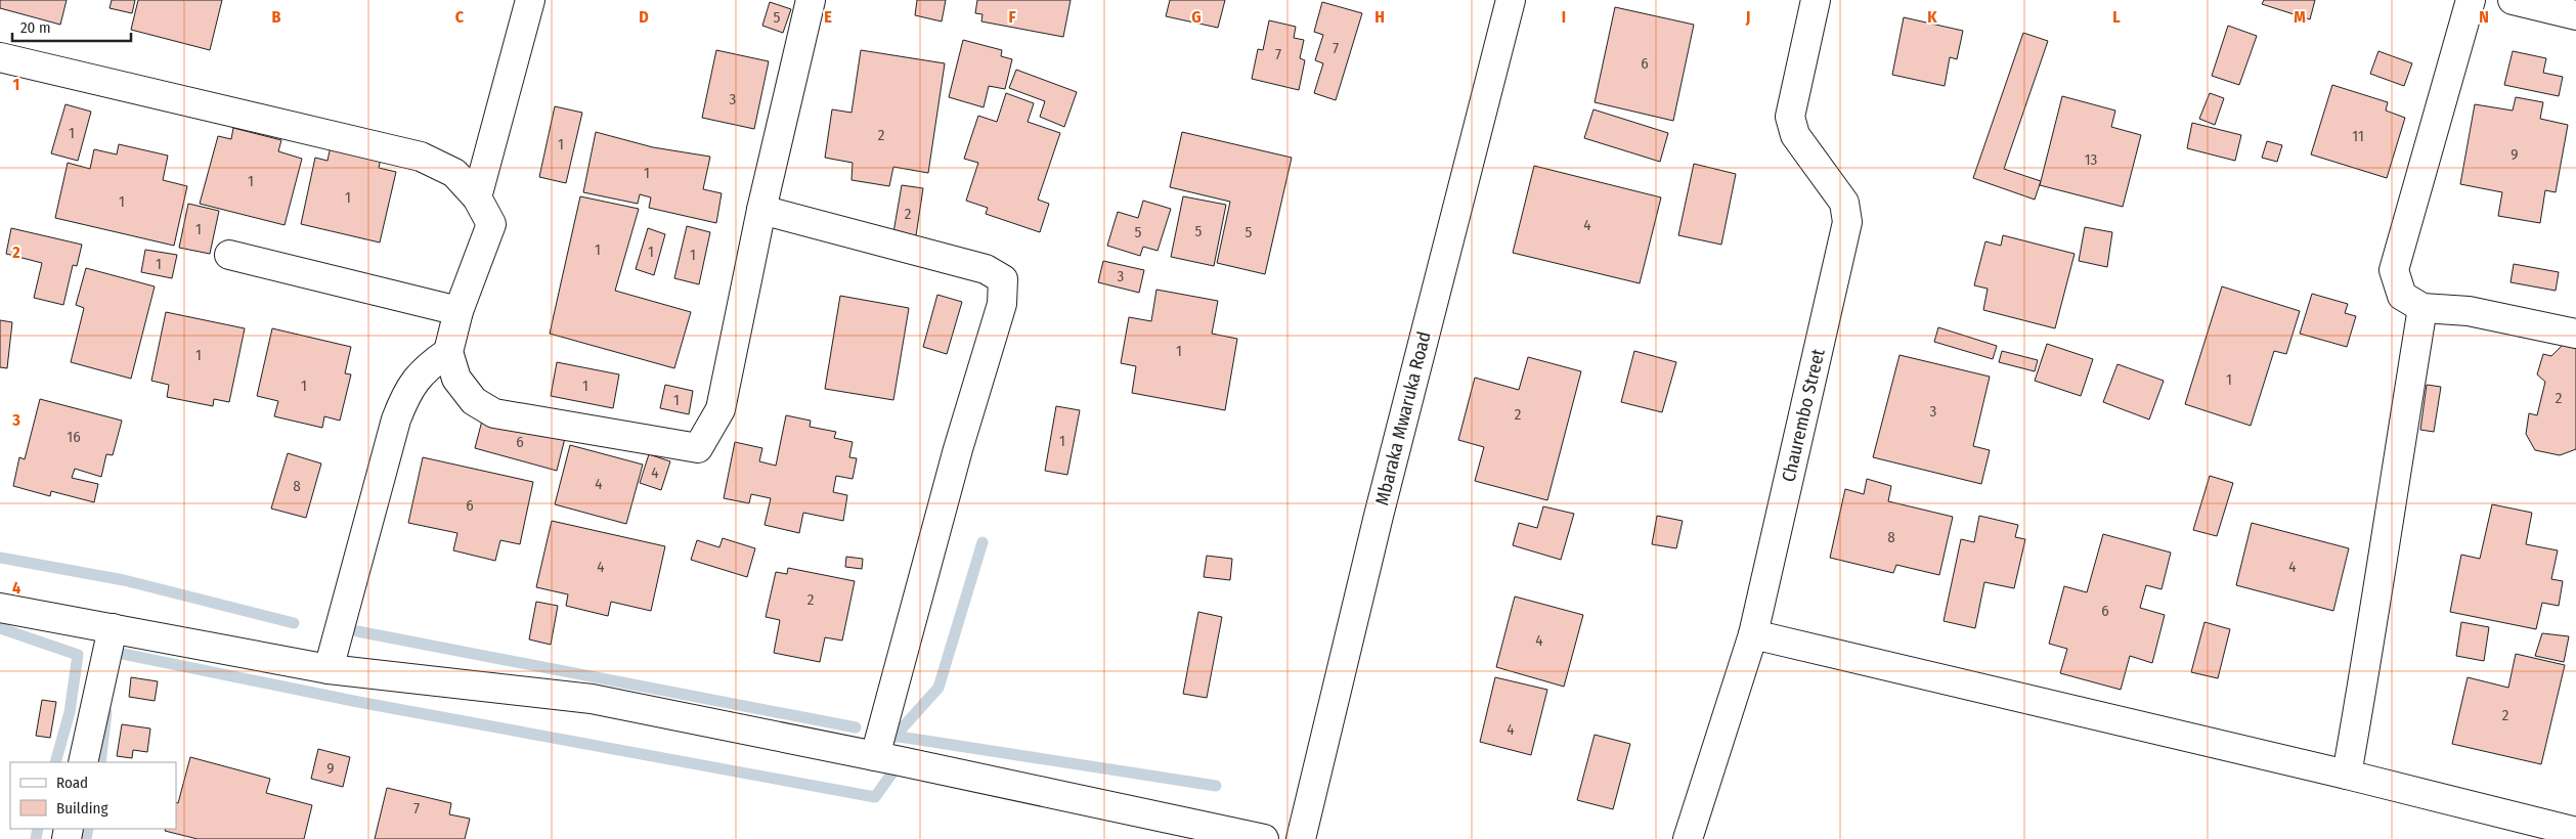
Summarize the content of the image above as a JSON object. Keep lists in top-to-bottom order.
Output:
{
  "streets": {
    "street": ["Chaurembo Street", "Mbaraka Mwaruka Road"]
  },
  "house_numbers": [
    "5",
    "7",
    "7",
    "6",
    "3",
    "1",
    "2",
    "11",
    "1",
    "9",
    "13",
    "1",
    "1",
    "1",
    "1",
    "2",
    "4",
    "1",
    "5",
    "5",
    "5",
    "1",
    "1",
    "1",
    "1",
    "3",
    "1",
    "1",
    "1",
    "1",
    "1",
    "2",
    "1",
    "3",
    "2",
    "16",
    "1",
    "6",
    "4",
    "4",
    "8",
    "6",
    "8",
    "4",
    "4",
    "2",
    "6",
    "4",
    "2",
    "4",
    "9",
    "7"
  ],
  "legend": ["Road", "Building"],
  "scale_bar": "20 m",
  "grid": {
    "columns": [
      "B",
      "C",
      "D",
      "E",
      "F",
      "G",
      "H",
      "I",
      "J",
      "K",
      "L",
      "M",
      "N"
    ],
    "rows": [
      "1",
      "2",
      "3",
      "4"
    ]
  }
}
